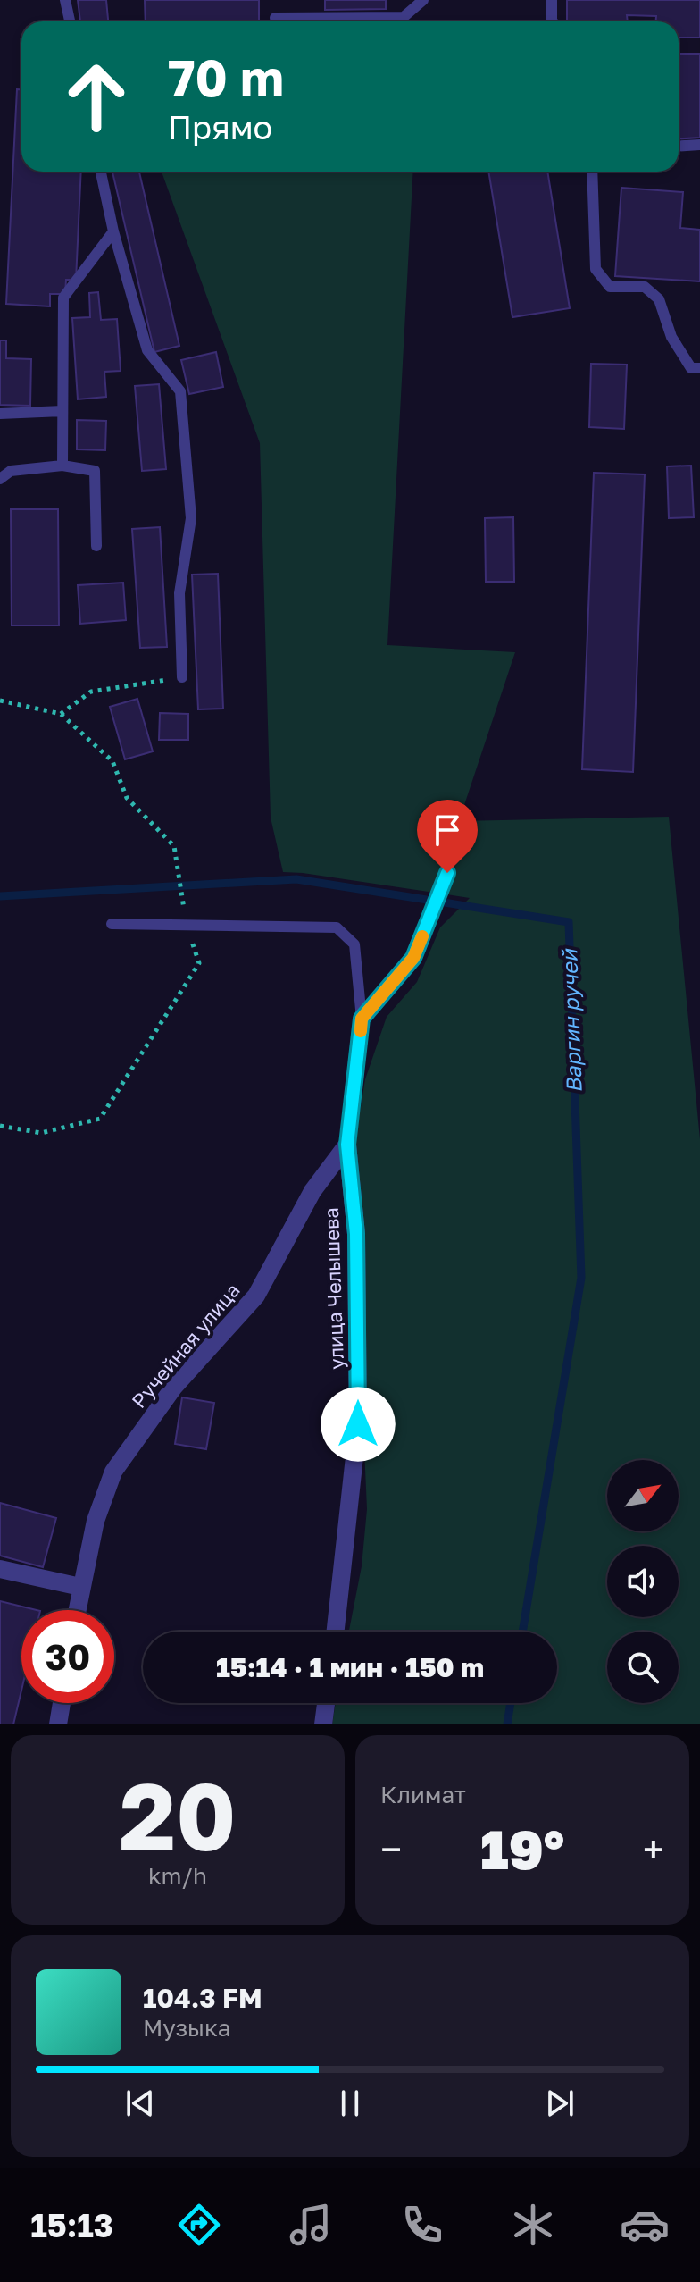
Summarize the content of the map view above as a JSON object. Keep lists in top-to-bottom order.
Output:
{
  "streets": {
    "street": ["улица Челышева", "Ручейная улица"]
  },
  "crossings": [
    ["улица Челышева", "Ручейная улица"]
  ],
  "water": ["Варгин ручей"],
  "north": "top right",
  "page": {
    "turn": ["70 m", "Прямо"],
    "limit": "30",
    "trip": "15:14 · 1 мин · 150 m",
    "tile": [
      ["20", "km/h"],
      "Климат"
    ],
    "heat": ["−", "19°", "+"],
    "song": ["104.3 FM", "Музыка"],
    "tabs": "15:13"
  }
}
